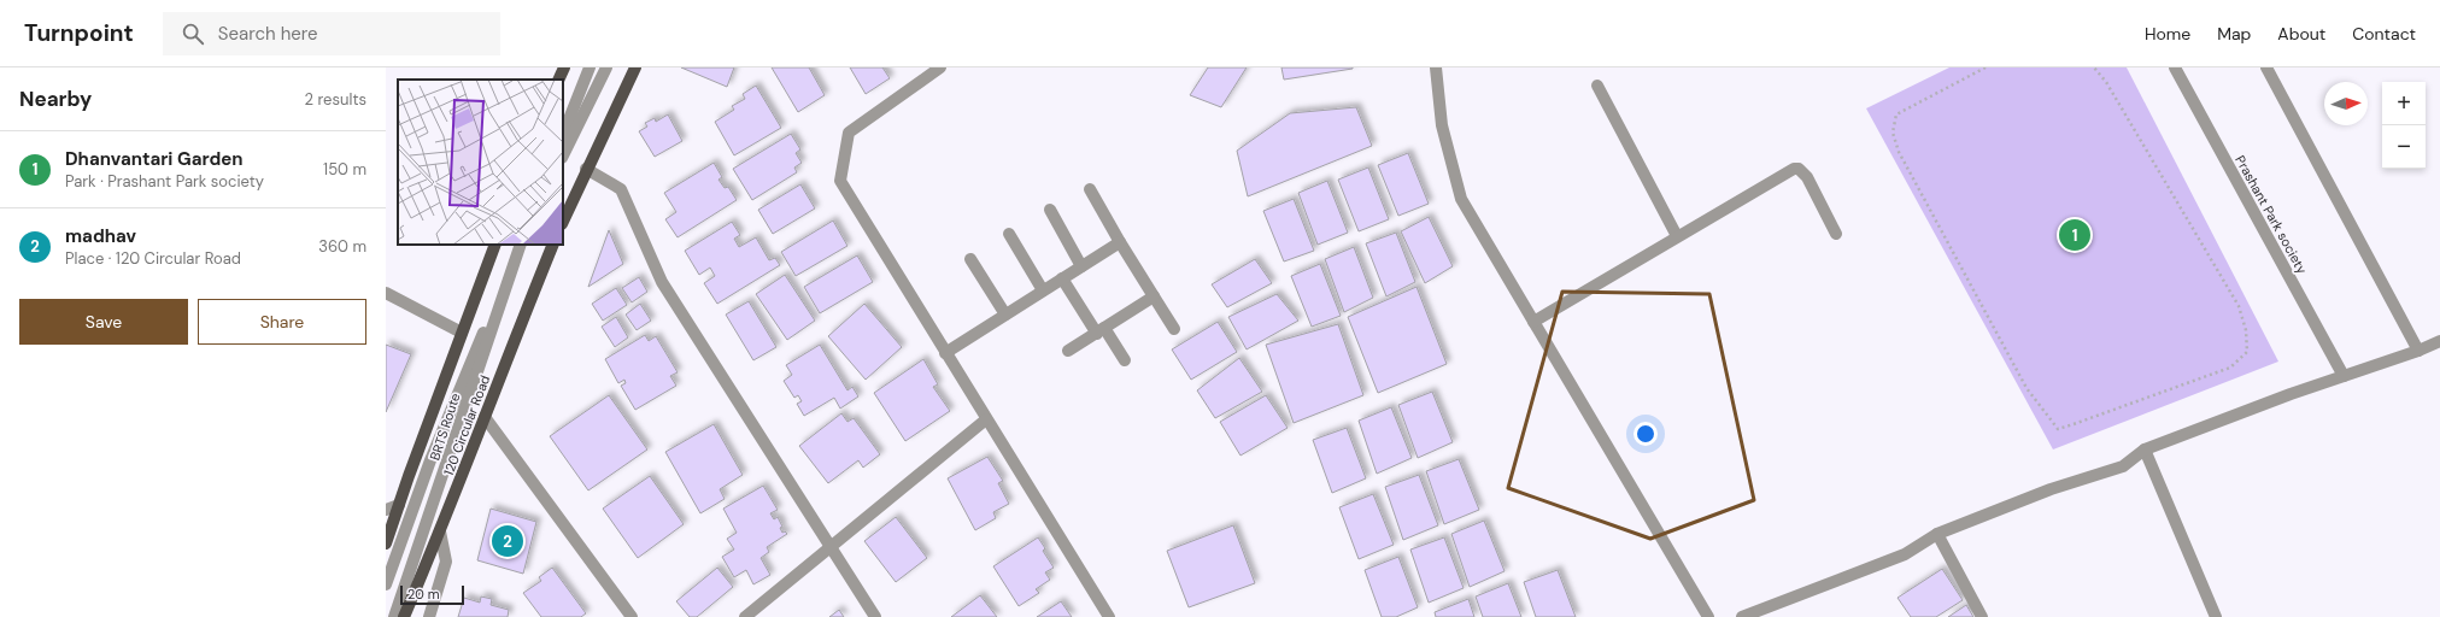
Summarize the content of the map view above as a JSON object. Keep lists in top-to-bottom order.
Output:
{
  "streets": {
    "main road": ["120 Circular Road"],
    "street": ["Prashant Park society", "BRTS Route"]
  },
  "scale_bar": "20 m",
  "north": "right",
  "page": {
    "header": "Turnpoint",
    "search": "Search here",
    "nav": [
      "Home",
      "Map",
      "About",
      "Contact"
    ],
    "heading": ["Nearby", "2 results"],
    "map_buttons": ["+", "−"],
    "list": [
      {
        "mark": "1",
        "name": "Dhanvantari Garden",
        "note": "Park · Prashant Park society",
        "value": "150 m"
      },
      {
        "mark": "2",
        "name": "madhav",
        "note": "Place · 120 Circular Road",
        "value": "360 m"
      }
    ],
    "pins": ["1", "2"],
    "buttons": ["Save", "Share"],
    "scale": "20 m"
  }
}
